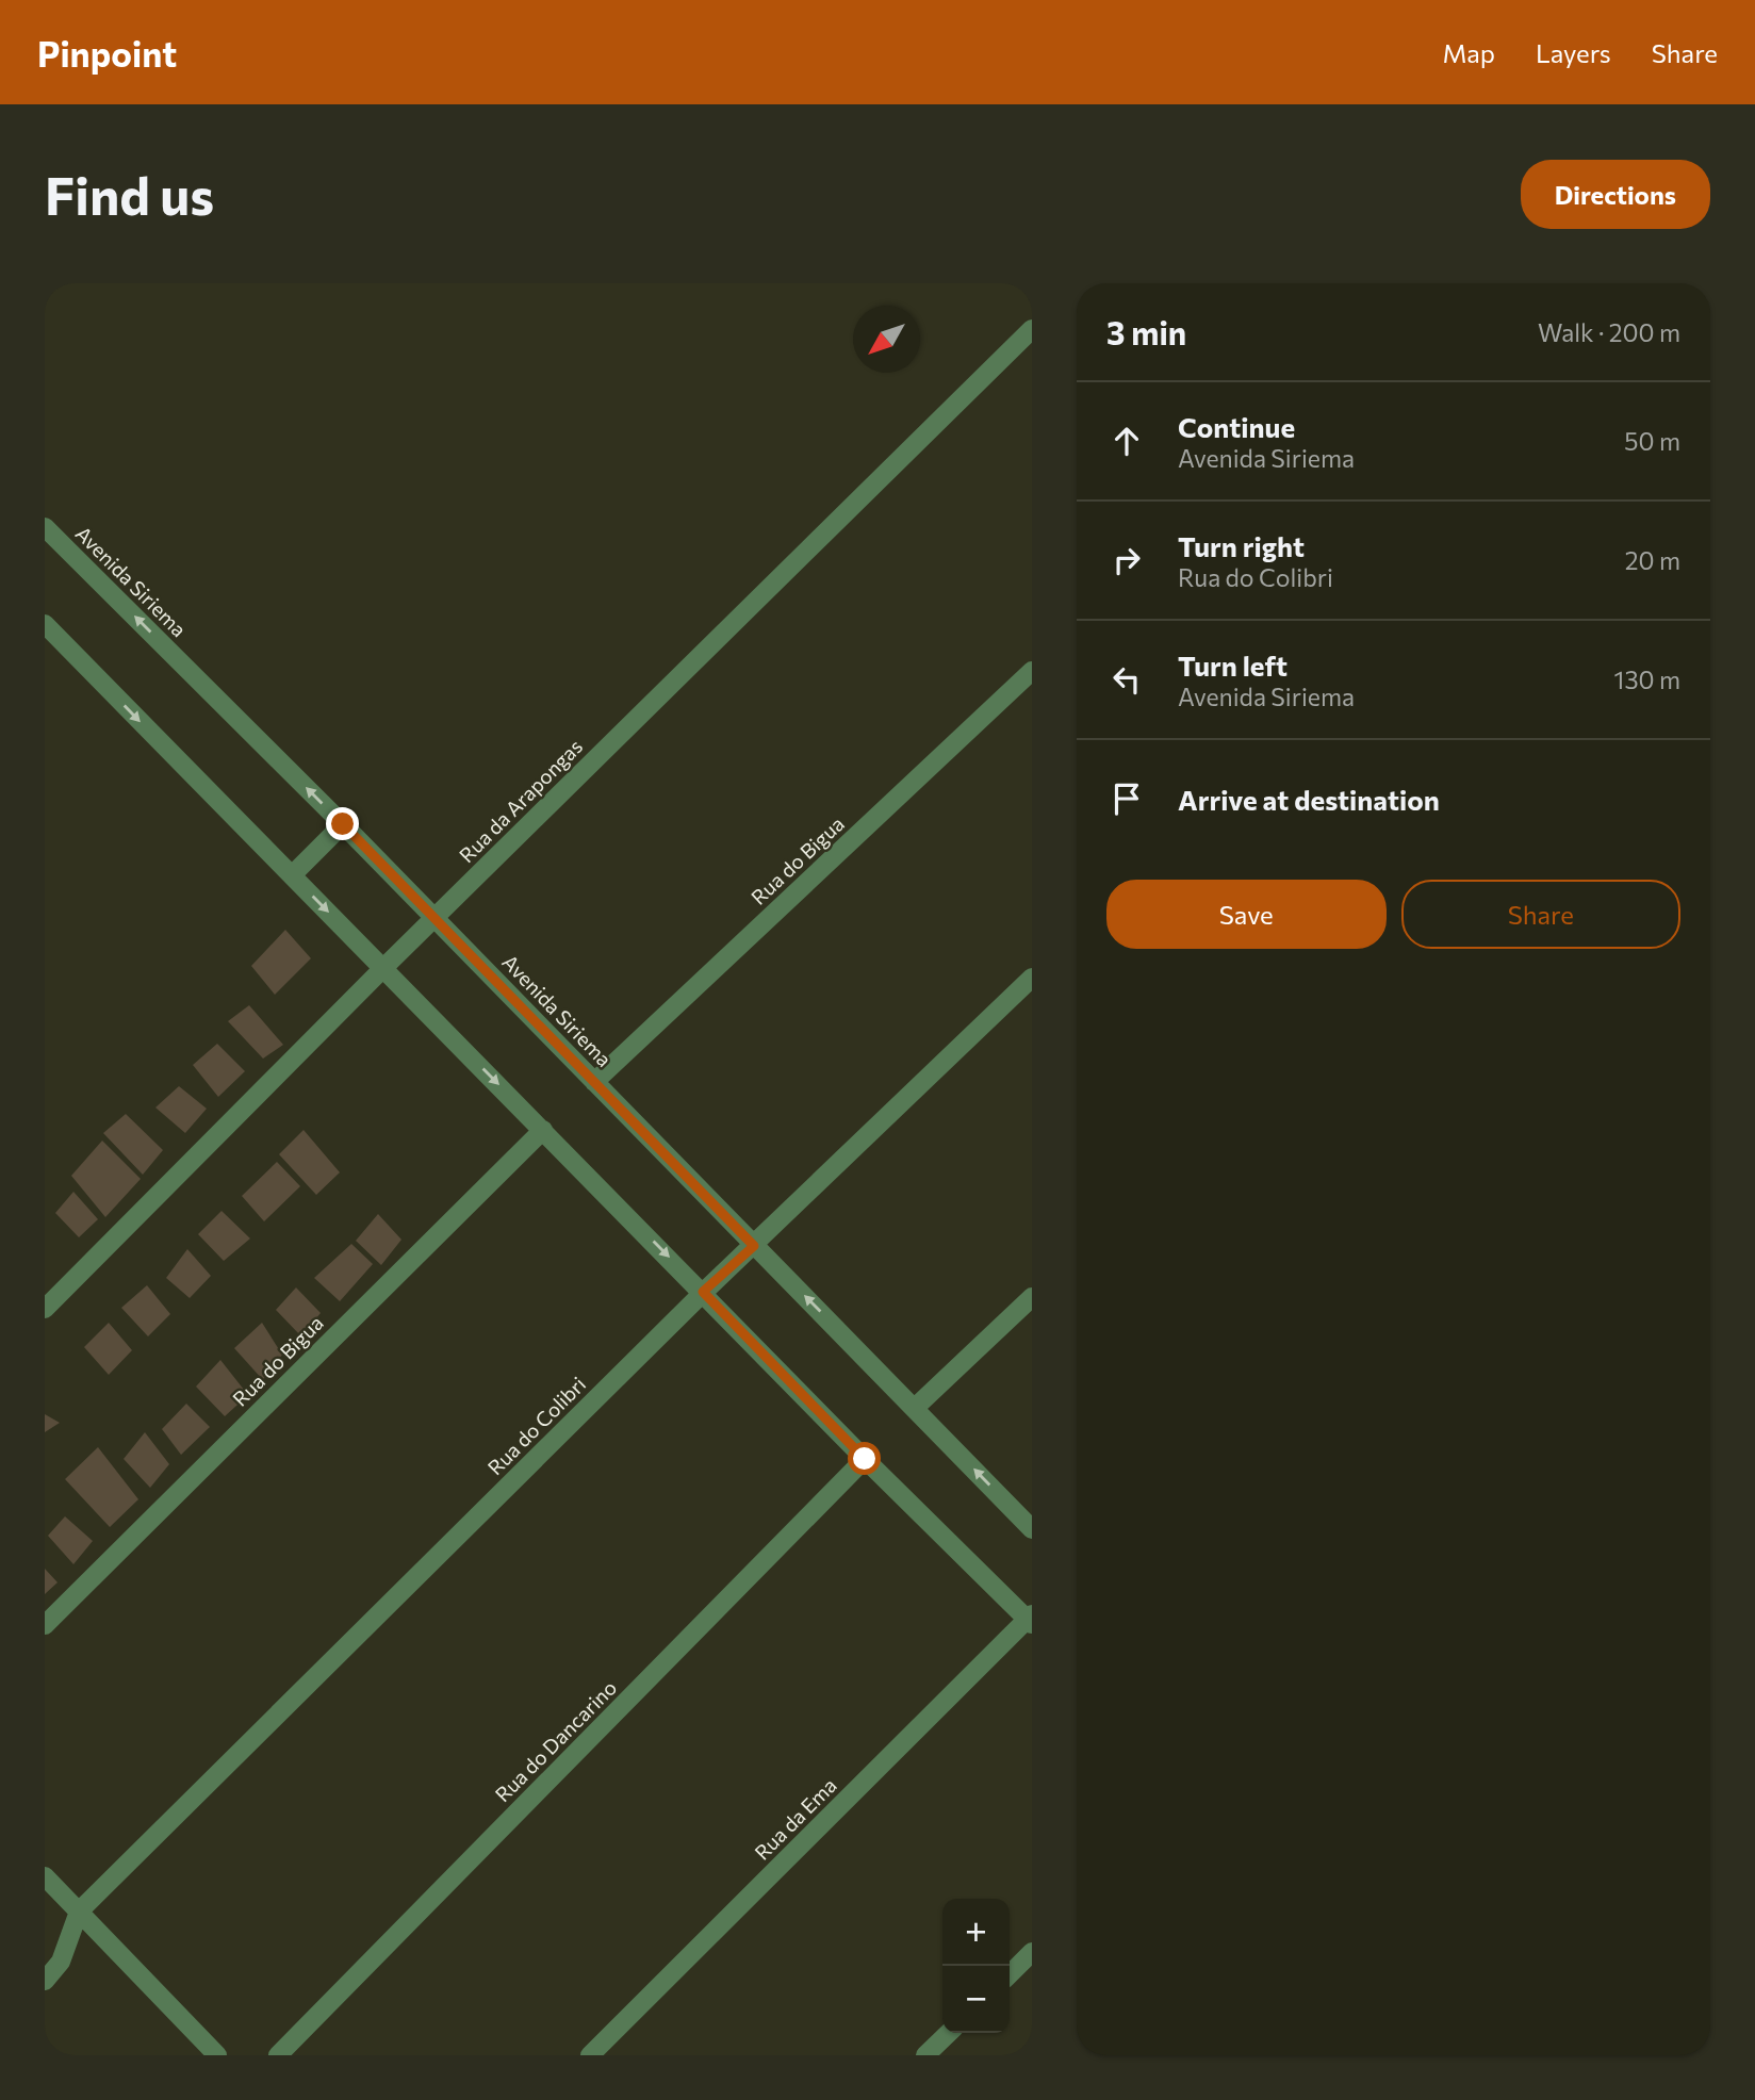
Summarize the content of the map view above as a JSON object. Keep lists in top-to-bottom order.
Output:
{
  "streets": {
    "street": [
      "Avenida Siriema",
      "Rua da Arapongas",
      "Rua do Bigua",
      "Rua do Colibri",
      "Rua do Dancarino",
      "Rua da Ema"
    ]
  },
  "crossings": [
    ["Avenida Siriema", "Rua da Arapongas"],
    ["Avenida Siriema", "Rua do Bigua"],
    ["Avenida Siriema", "Rua do Colibri"]
  ],
  "north": "bottom left",
  "page": {
    "header": "Pinpoint",
    "nav": ["Map", "Layers", "Share"],
    "buttons": [
      "Directions",
      ["Save", "Share"]
    ],
    "title": "Find us",
    "heading": ["3 min", "Walk · 200 m"],
    "list": [
      ["Continue", "Avenida Siriema", "50 m"],
      ["Turn right", "Rua do Colibri", "20 m"],
      ["Turn left", "Avenida Siriema", "130 m"],
      "Arrive at destination"
    ],
    "map_buttons": ["+", "−"]
  }
}
